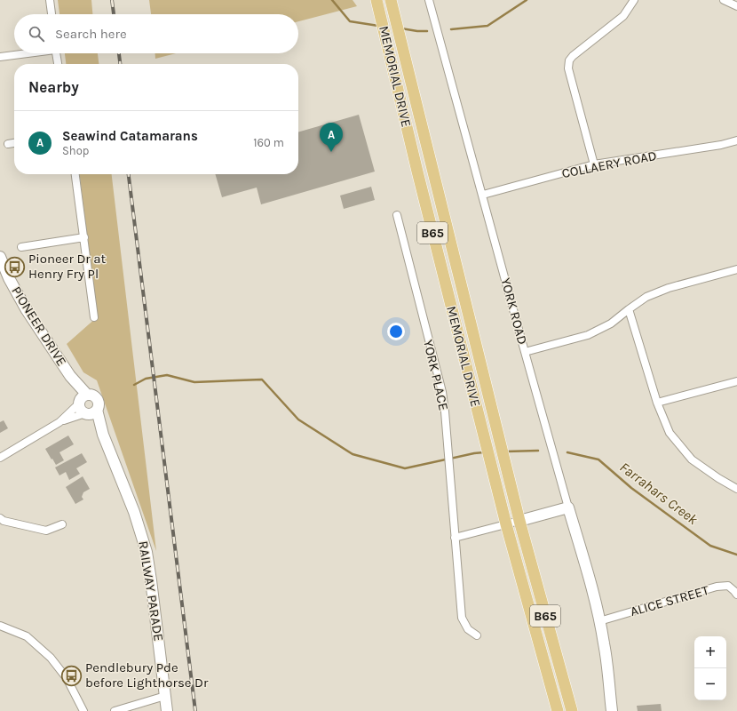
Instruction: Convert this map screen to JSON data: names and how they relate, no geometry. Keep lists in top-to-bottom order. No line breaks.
{"streets":{"main road":["MEMORIAL DRIVE","B65","YORK ROAD","PIONEER DRIVE","RAILWAY PARADE"],"street":["COLLAERY ROAD","YORK PLACE","ALICE STREET"]},"crossings":[["COLLAERY ROAD","YORK ROAD"],["YORK ROAD","ALICE STREET"],["PIONEER DRIVE","RAILWAY PARADE"]],"water":["Farrahars Creek"],"places":{"bus stop":["Pioneer Dr at Henry Fry Pl","Pendlebury Pde before Lighthorse Dr"]},"page":{"search":"Search here","heading":"Nearby","list":[{"mark":"A","name":"Seawind Catamarans","note":"Shop","value":"160 m"}],"pins":"A","map_buttons":["+","−"]}}
